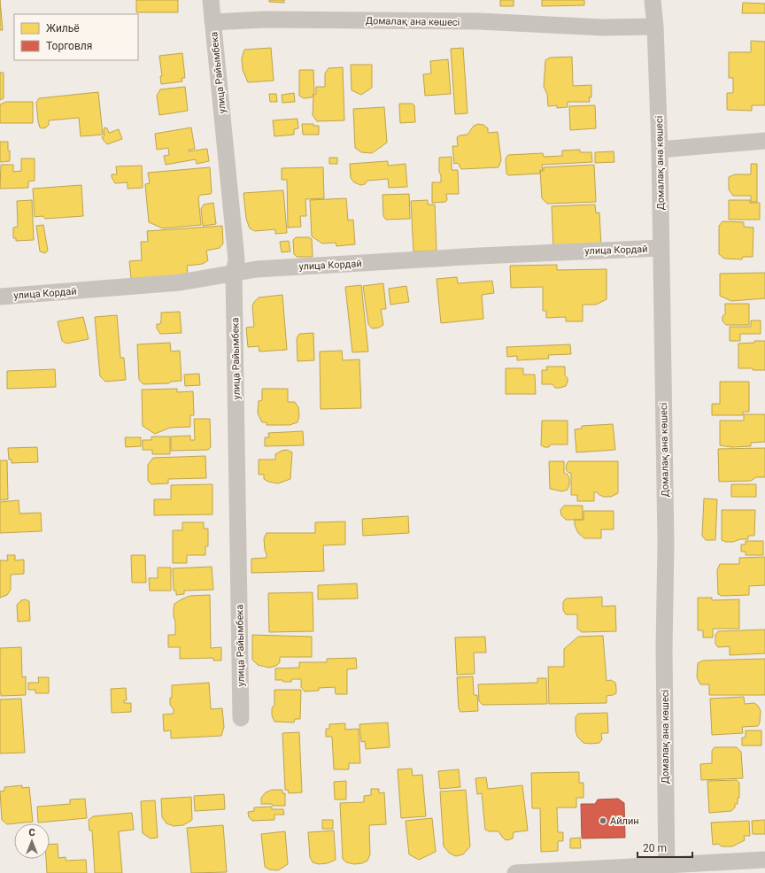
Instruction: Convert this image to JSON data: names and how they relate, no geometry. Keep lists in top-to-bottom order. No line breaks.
{"streets":{"street":["Домалақ ана көшесі","улица Райымбека","улица Кордай"]},"crossings":[["Домалақ ана көшесі","улица Райымбека"],["Домалақ ана көшесі","улица Кордай"],["улица Райымбека","улица Кордай"]],"places":["Айлин"],"legend":["Жильё","Торговля"],"scale_bar":"20 m","north":"top"}
